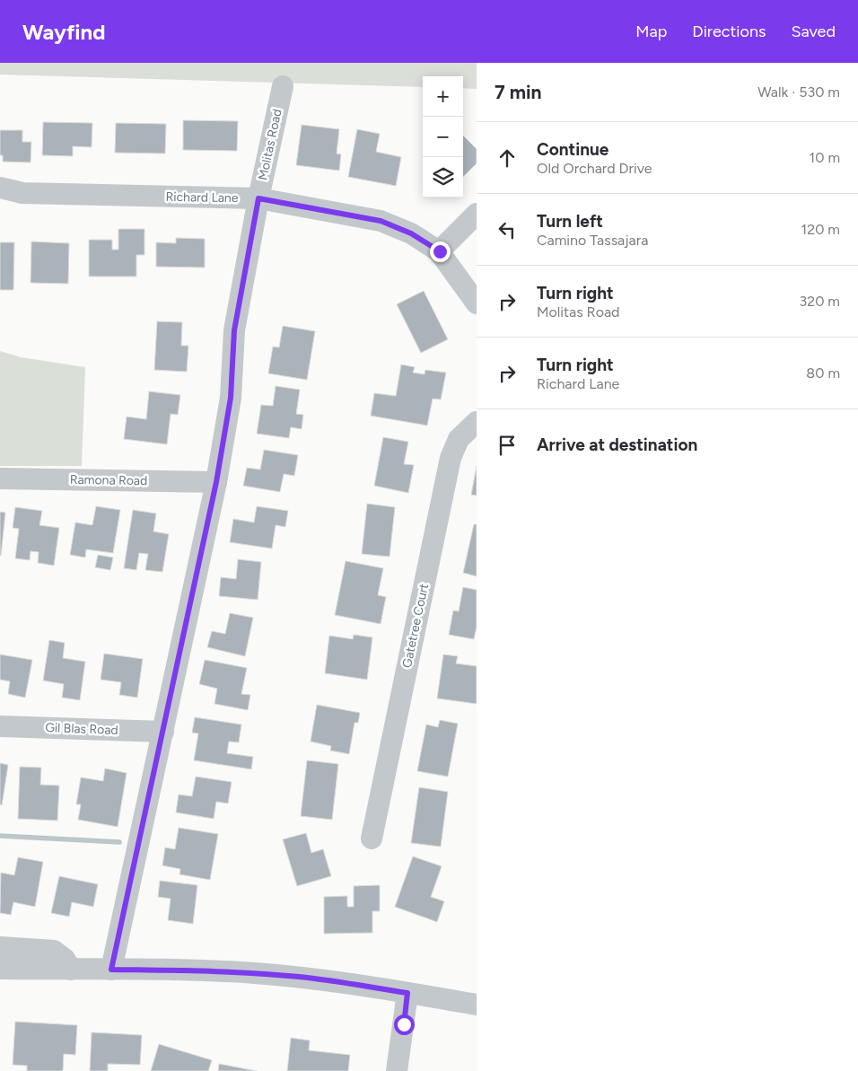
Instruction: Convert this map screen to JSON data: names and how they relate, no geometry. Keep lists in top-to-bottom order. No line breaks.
{"streets":{"street":["Molitas Road","Richard Lane","Ramona Road","Gatetree Court","Gil Blas Road"]},"crossings":[["Molitas Road","Richard Lane"],["Molitas Road","Ramona Road"],["Molitas Road","Gil Blas Road"]],"page":{"header":"Wayfind","nav":["Map","Directions","Saved"],"heading":["7 min","Walk · 530 m"],"map_buttons":["+","−"],"list":[["Continue","Old Orchard Drive","10 m"],["Turn left","Camino Tassajara","120 m"],["Turn right","Molitas Road","320 m"],["Turn right","Richard Lane","80 m"],"Arrive at destination"]}}
